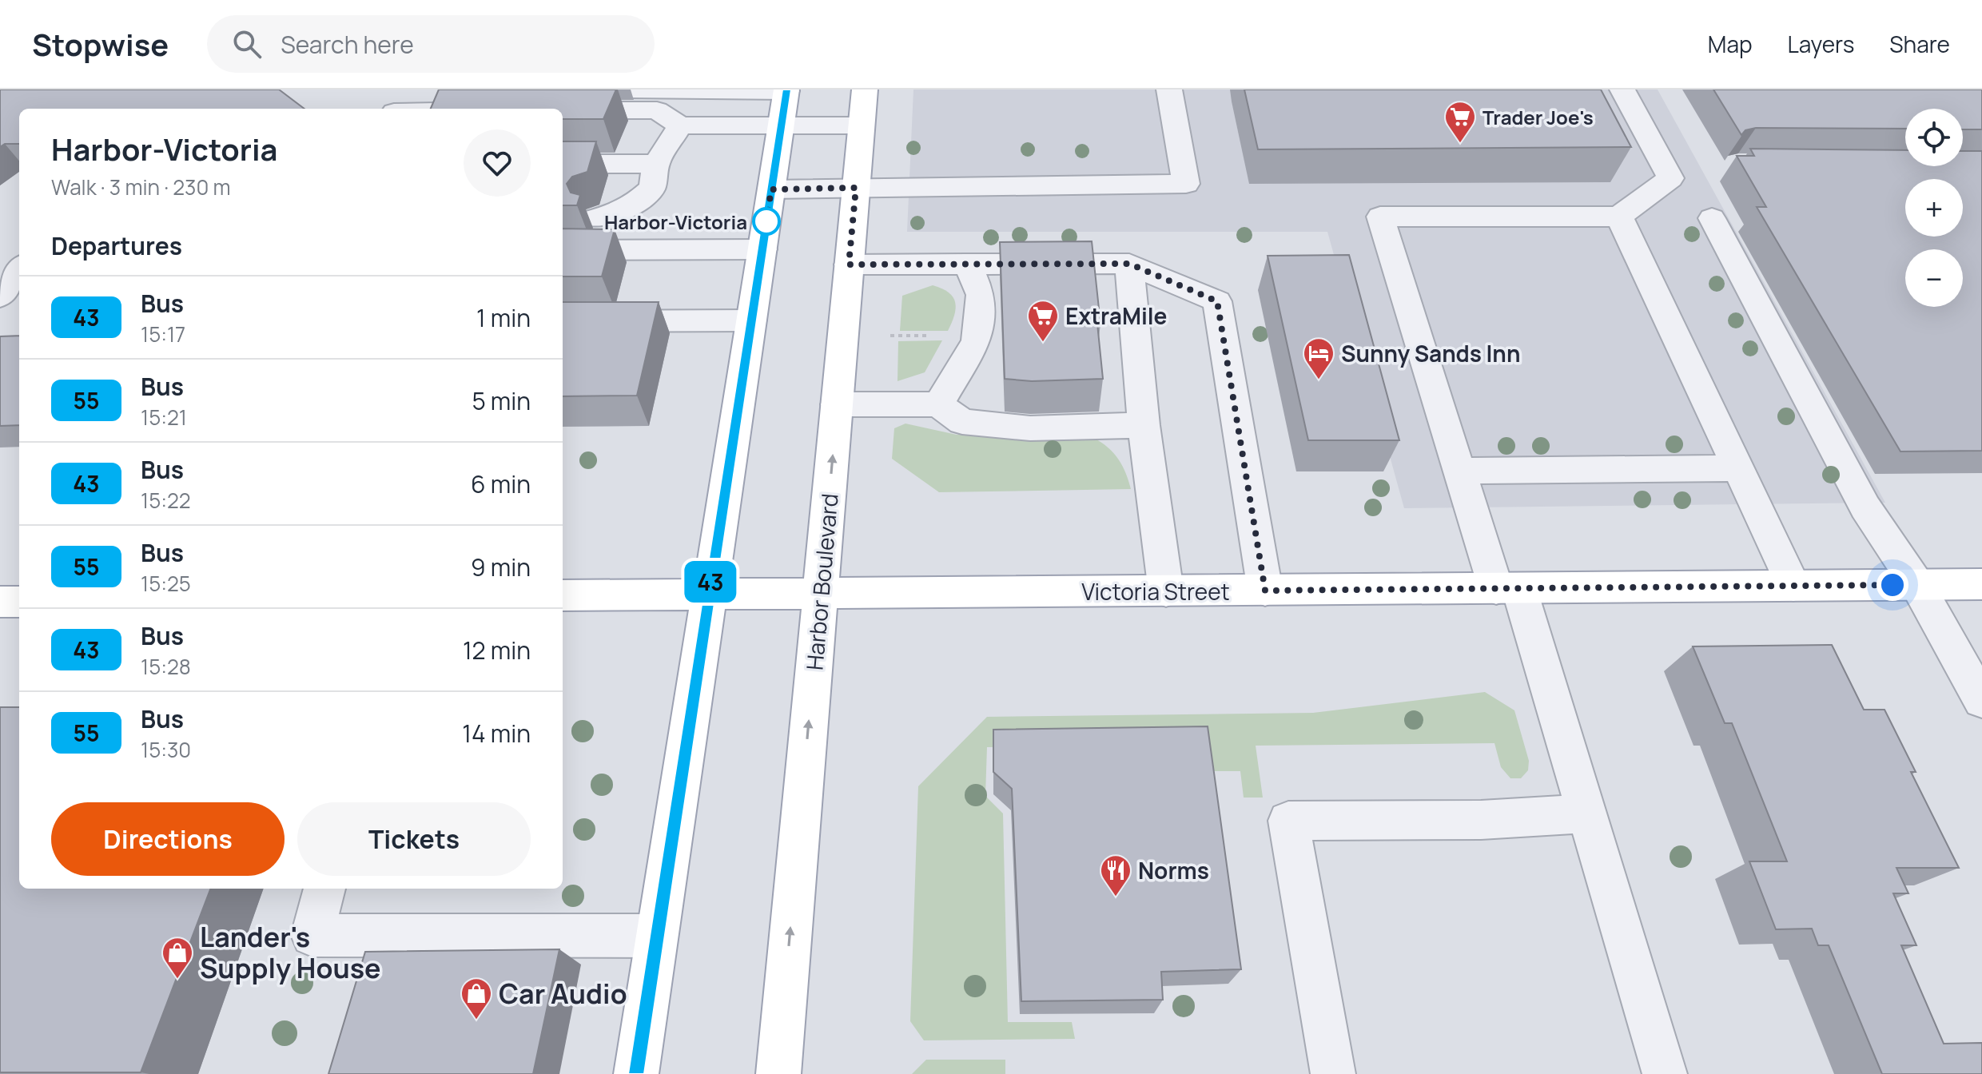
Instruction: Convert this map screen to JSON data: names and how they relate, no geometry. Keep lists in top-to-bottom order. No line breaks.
{"streets":{"main road":["Harbor Boulevard","Victoria Street"]},"crossings":[["Harbor Boulevard","Victoria Street"]],"places":{"supermarket":["Trader Joe's","ExtraMile"],"other":["Harbor-Victoria"],"hotel":["Sunny Sands Inn"],"restaurant":["Norms"],"shop":["Lander's Supply House","Car Audio"]},"lines":["bus line 43"],"page":{"header":"Stopwise","search":"Search here","nav":["Map","Layers","Share"],"on_map":"43","map_buttons":["+","−"],"heading":[["Harbor-Victoria","Walk · 3 min · 230 m"],"Departures"],"list":[{"mark":"43","name":"Bus","note":"15:17","value":"1 min"},{"mark":"55","name":"Bus","note":"15:21","value":"5 min"},{"mark":"43","name":"Bus","note":"15:22","value":"6 min"},{"mark":"55","name":"Bus","note":"15:25","value":"9 min"},{"mark":"43","name":"Bus","note":"15:28","value":"12 min"},{"mark":"55","name":"Bus","note":"15:30","value":"14 min"}],"buttons":["Directions","Tickets"]}}
